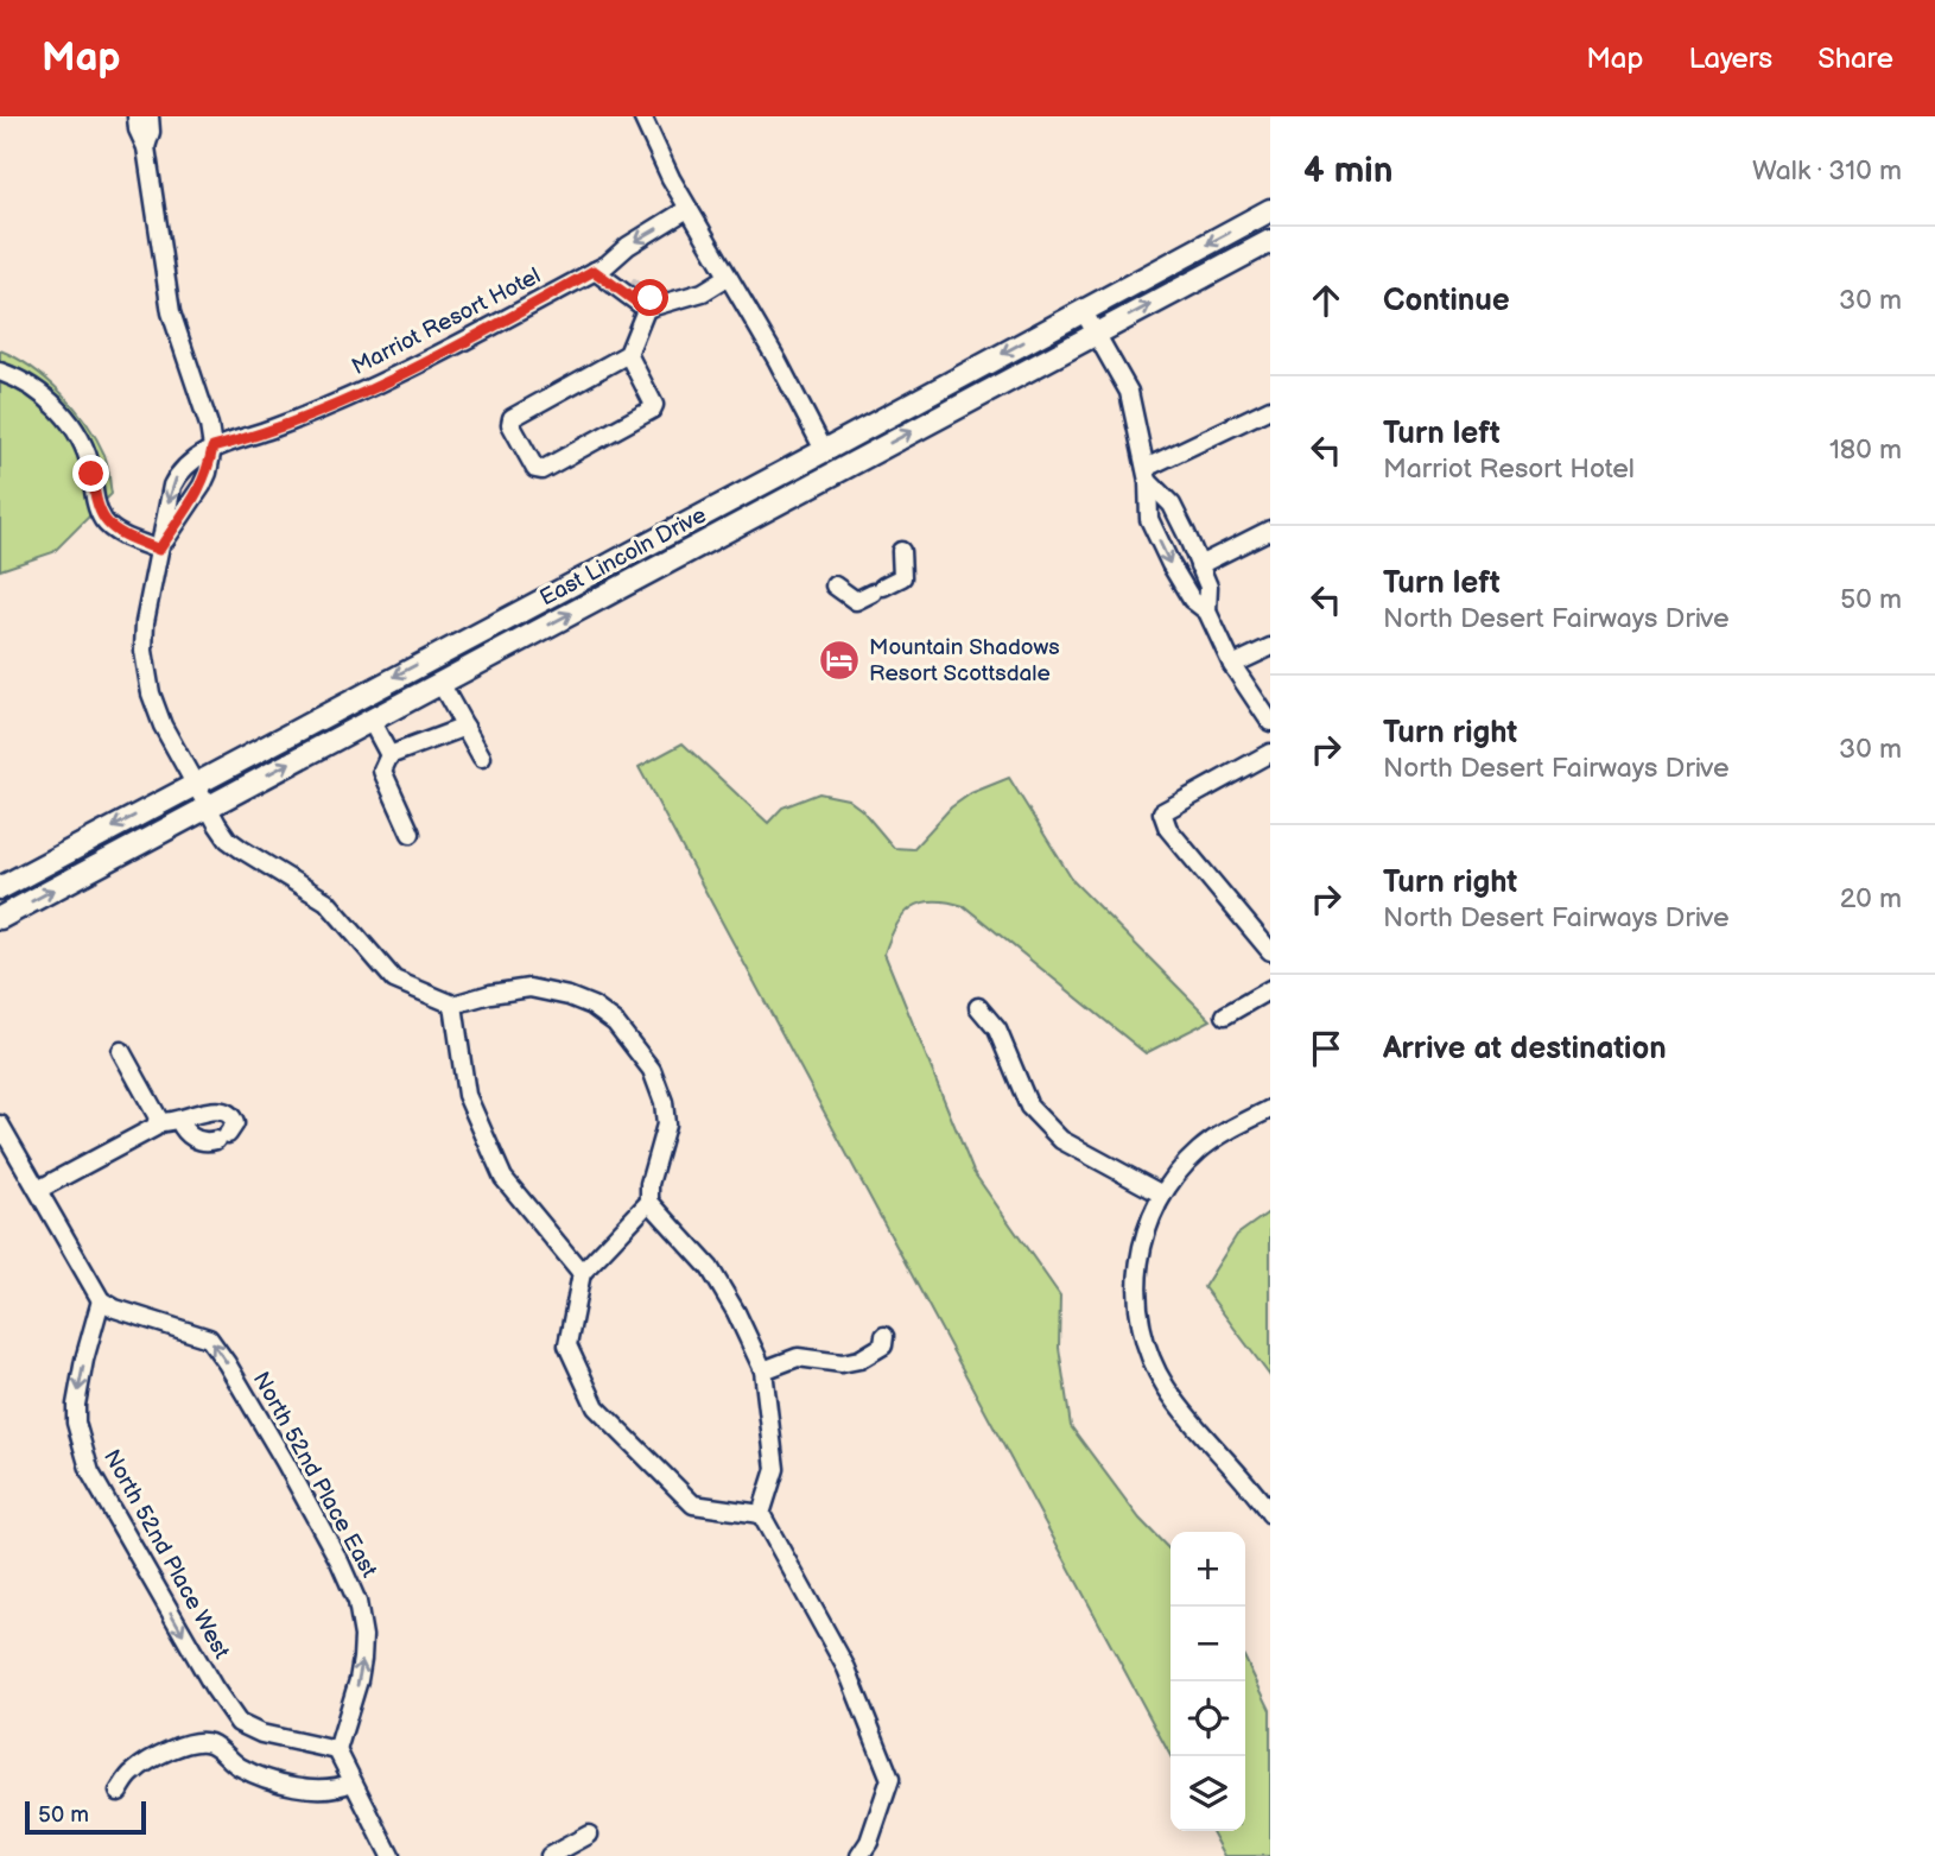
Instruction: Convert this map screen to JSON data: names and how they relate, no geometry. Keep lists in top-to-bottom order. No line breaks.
{"streets":{"main road":["East Lincoln Drive"],"street":["Marriot Resort Hotel","North 52nd Place East","North 52nd Place West"]},"crossings":[["Marriot Resort Hotel","East Lincoln Drive"],["North 52nd Place East","North 52nd Place West"]],"one_way":["North 52nd Place East","North 52nd Place West"],"places":{"hotel":["Mountain Shadows Resort Scottsdale"]},"scale_bar":"50 m","page":{"header":"Map","nav":["Map","Layers","Share"],"heading":["4 min","Walk · 310 m"],"list":[["Continue","30 m"],["Turn left","Marriot Resort Hotel","180 m"],["Turn left","North Desert Fairways Drive","50 m"],["Turn right","North Desert Fairways Drive","30 m"],["Turn right","North Desert Fairways Drive","20 m"],"Arrive at destination"],"map_buttons":["+","−"],"scale":"50 m"}}
